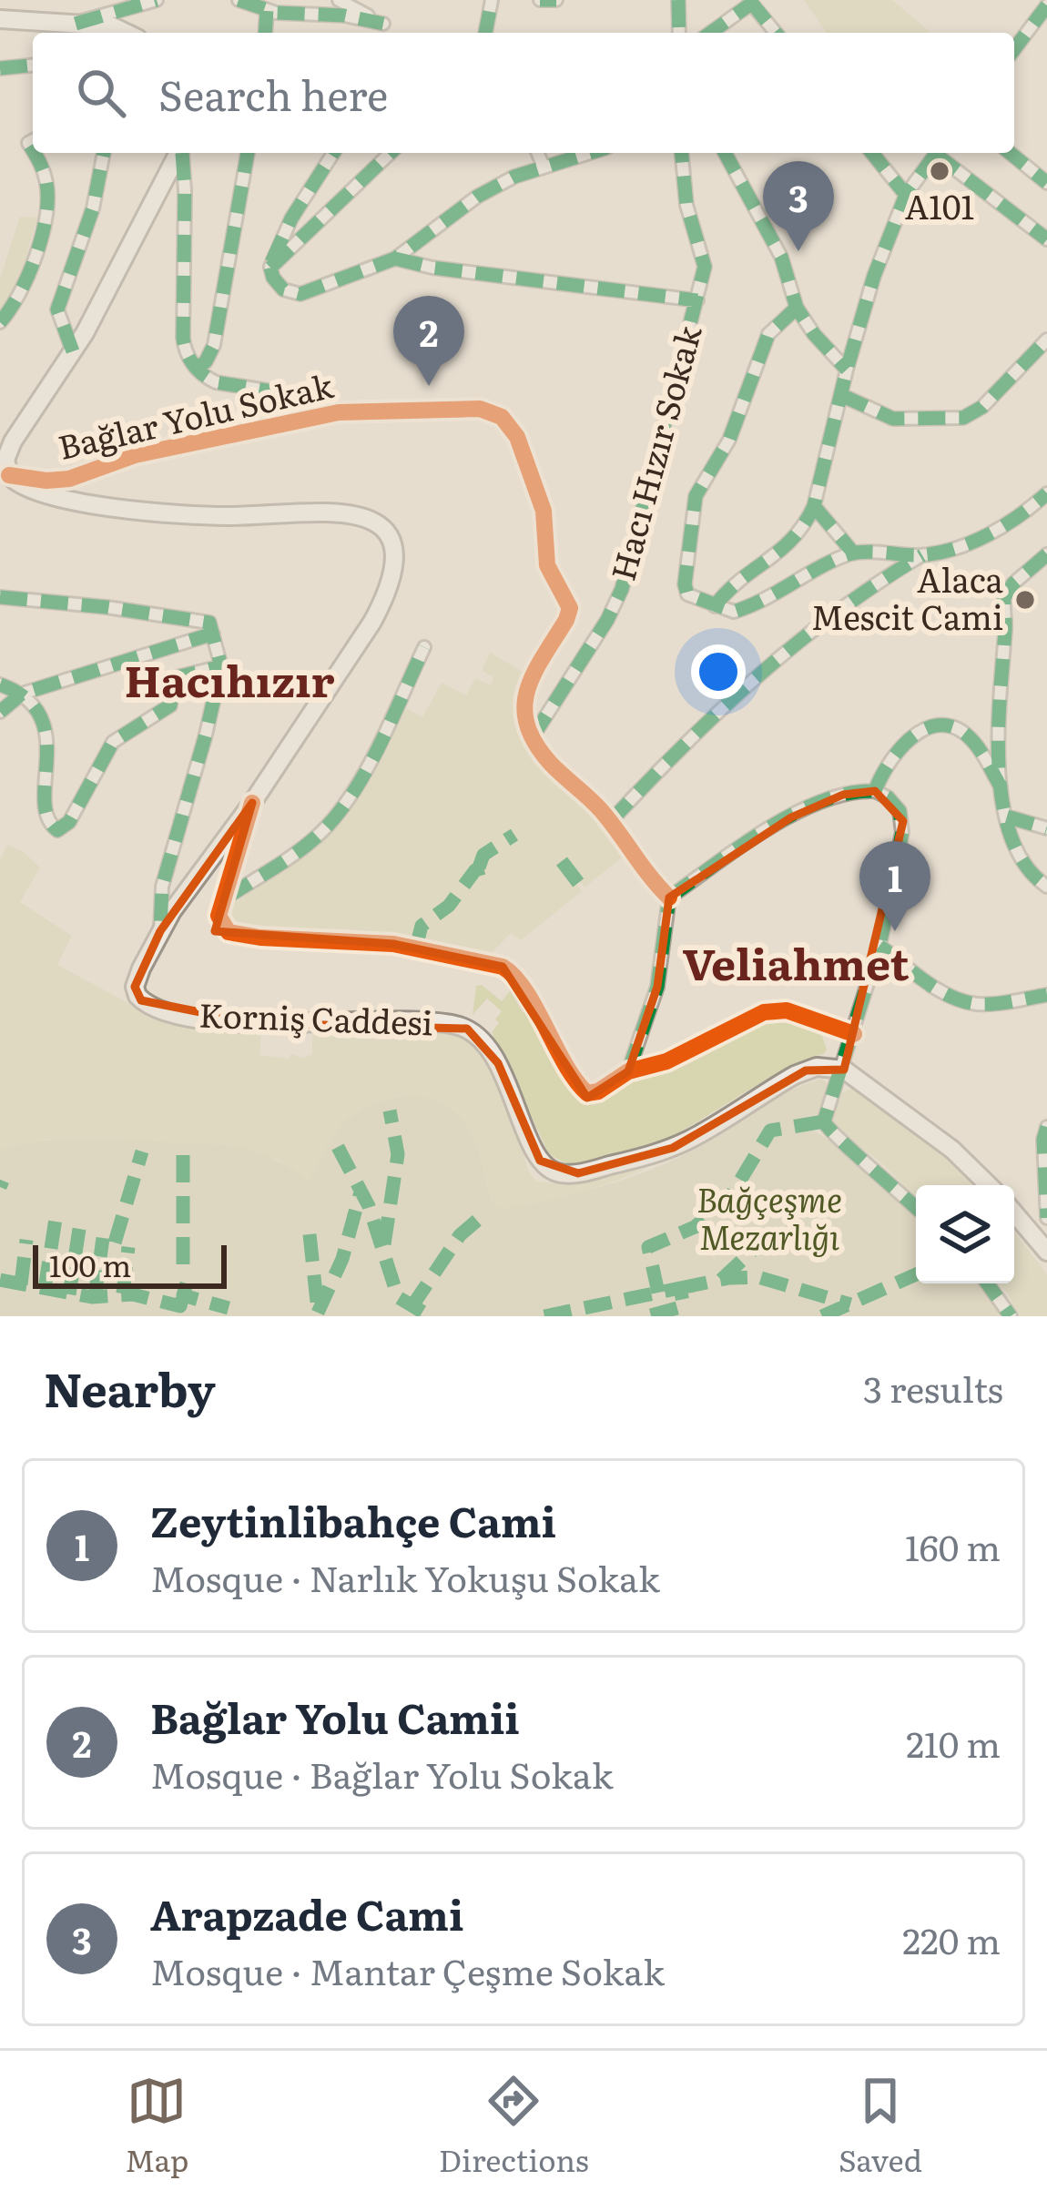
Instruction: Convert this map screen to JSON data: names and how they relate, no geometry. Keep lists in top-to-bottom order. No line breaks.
{"streets":{"main road":["Korniş Caddesi"],"street":["Bağlar Yolu Sokak","Hacı Hızır Sokak"]},"crossings":[["Bağlar Yolu Sokak","Hacı Hızır Sokak"],["Bağlar Yolu Sokak","Korniş Caddesi"]],"districts":["Hacıhızır","Veliahmet"],"parks":["Bağçeşme Mezarlığı"],"places":["A101","Alaca Mescit Cami"],"scale_bar":"100 m","page":{"search":"Search here","pins":["3","2","1"],"scale":"100 m","heading":["Nearby","3 results"],"list":[{"mark":"1","name":"Zeytinlibahçe Cami","note":"Mosque · Narlık Yokuşu Sokak","value":"160 m"},{"mark":"2","name":"Bağlar Yolu Camii","note":"Mosque · Bağlar Yolu Sokak","value":"210 m"},{"mark":"3","name":"Arapzade Cami","note":"Mosque · Mantar Çeşme Sokak","value":"220 m"}],"nav":["Map","Directions","Saved"]}}
